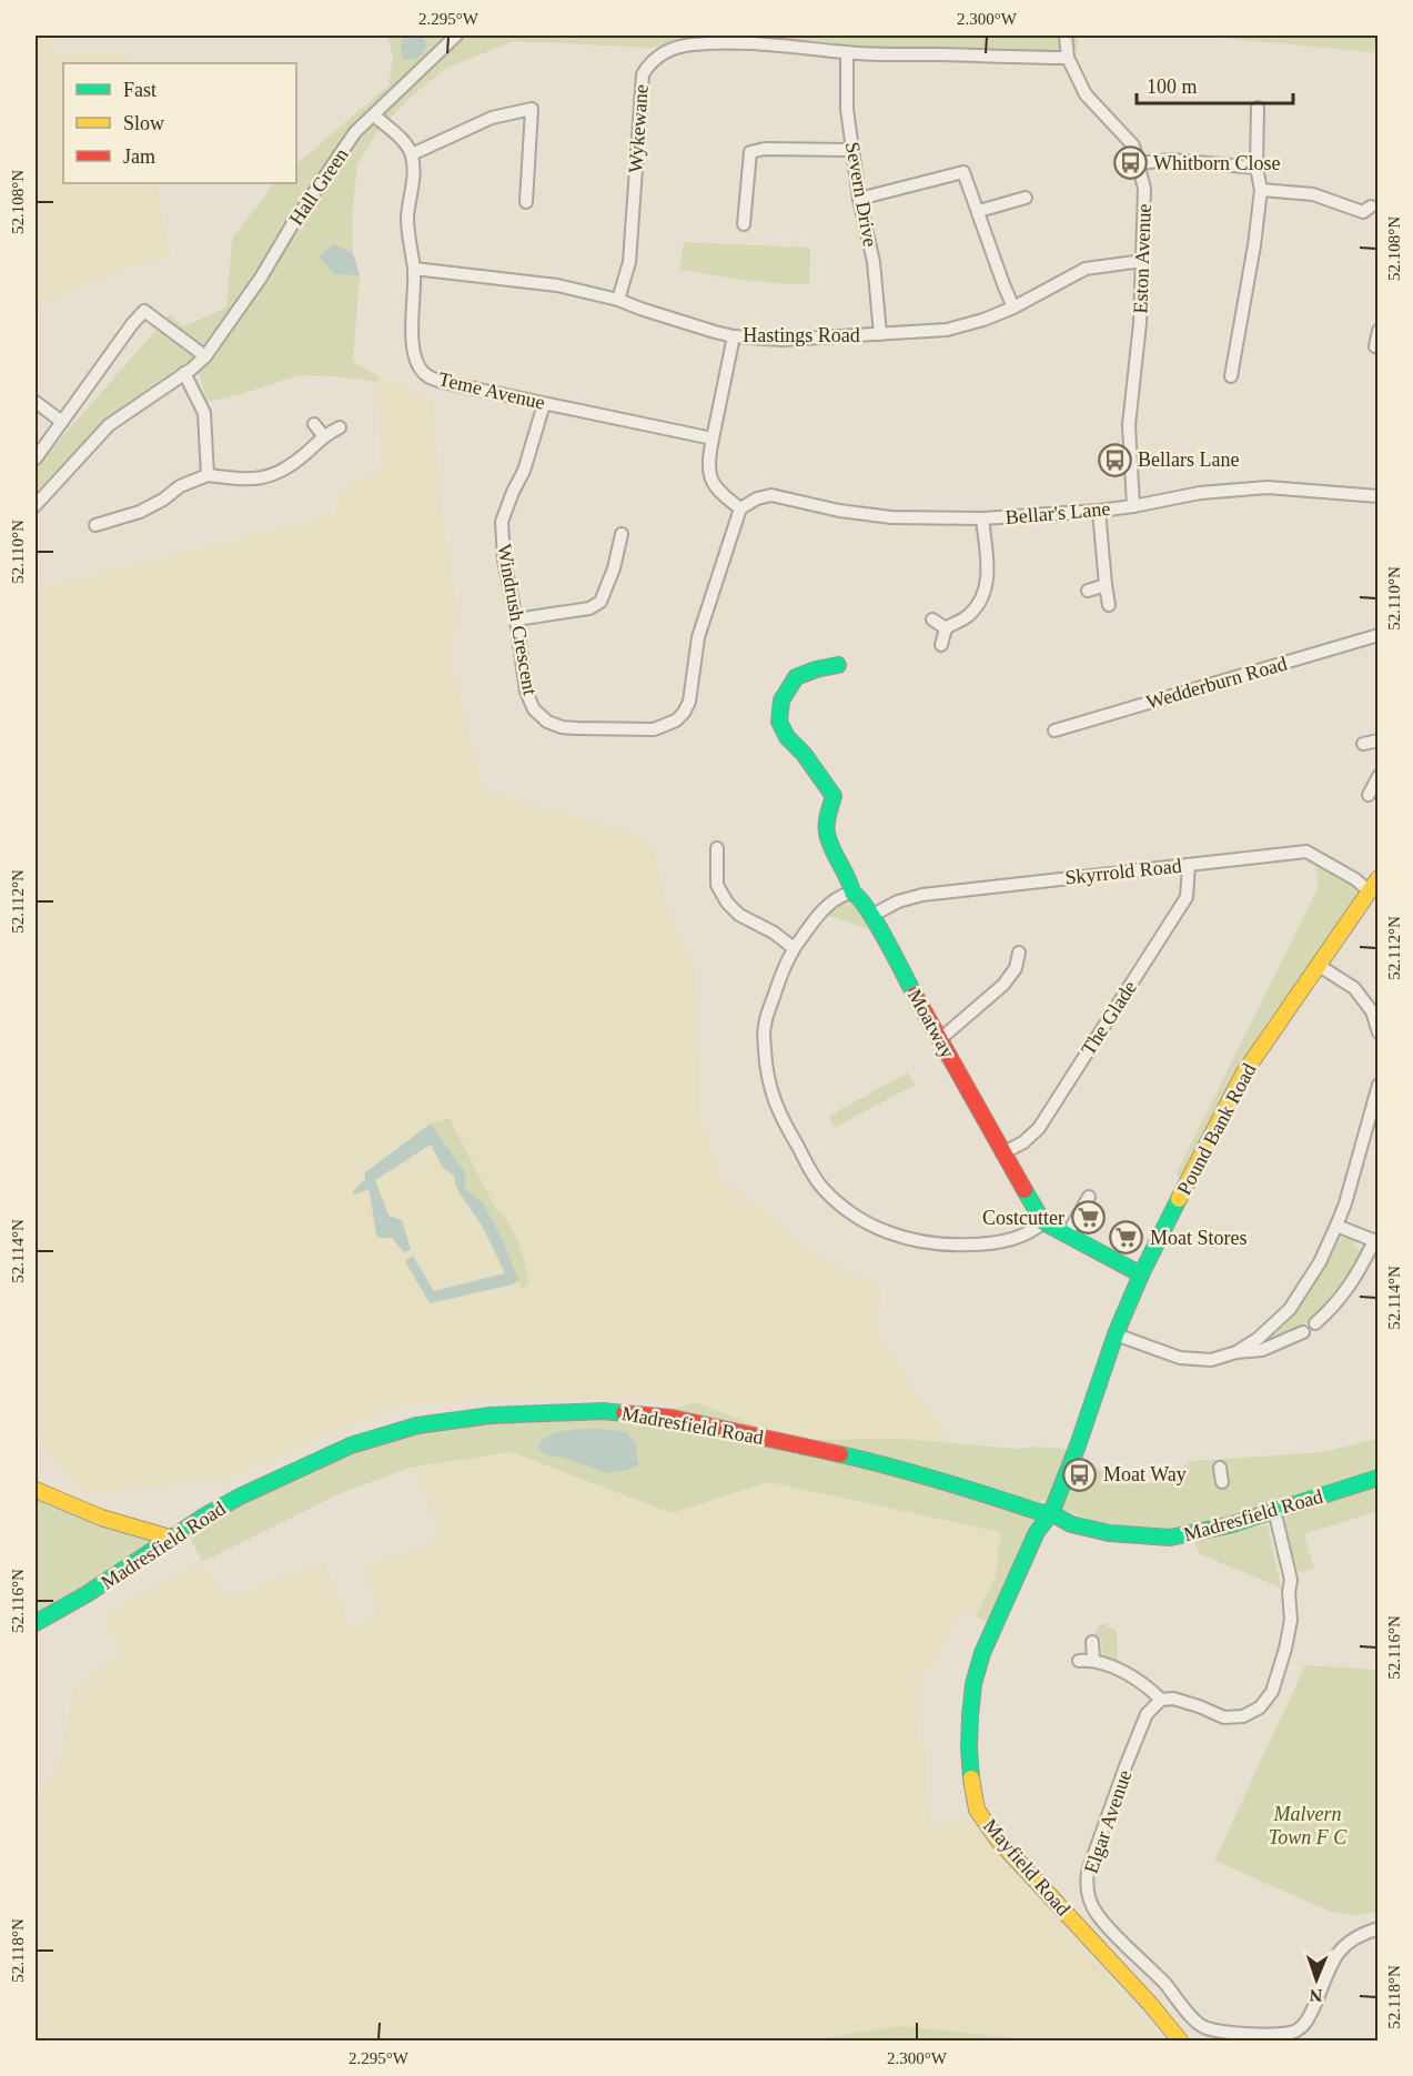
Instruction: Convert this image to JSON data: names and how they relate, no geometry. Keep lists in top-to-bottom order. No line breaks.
{"streets":{"street":["Wykewane","Hall Green","Severn Drive","Eston Avenue","Hastings Road","Teme Avenue","Bellar's Lane","Windrush Crescent","Wedderburn Road","Skyrrold Road","The Glade","Moatway","Pound Bank Road","Madresfield Road","Elgar Avenue","Mayfield Road"]},"crossings":[["Wykewane","Severn Drive"],["Wykewane","Eston Avenue"],["Wykewane","Hastings Road"],["Severn Drive","Hastings Road"],["Eston Avenue","Hastings Road"],["Eston Avenue","Bellar's Lane"],["Hastings Road","Teme Avenue"],["Teme Avenue","Windrush Crescent"],["Bellar's Lane","Windrush Crescent"],["Skyrrold Road","The Glade"],["Skyrrold Road","Moatway"],["Skyrrold Road","Pound Bank Road"],["The Glade","Moatway"],["Moatway","Pound Bank Road"],["Pound Bank Road","Madresfield Road"],["Pound Bank Road","Mayfield Road"],["Madresfield Road","Mayfield Road"]],"parks":["Malvern Town F C"],"places":{"bus stop":["Whitborn Close","Bellars Lane","Moat Way"],"supermarket":["Costcutter","Moat Stores"]},"legend":["Fast","Slow","Jam"],"scale_bar":"100 m","north":"bottom","coordinates":["2.295°W","2.300°W","52.108°N","52.110°N","52.112°N","52.114°N","52.116°N","52.118°N"]}
